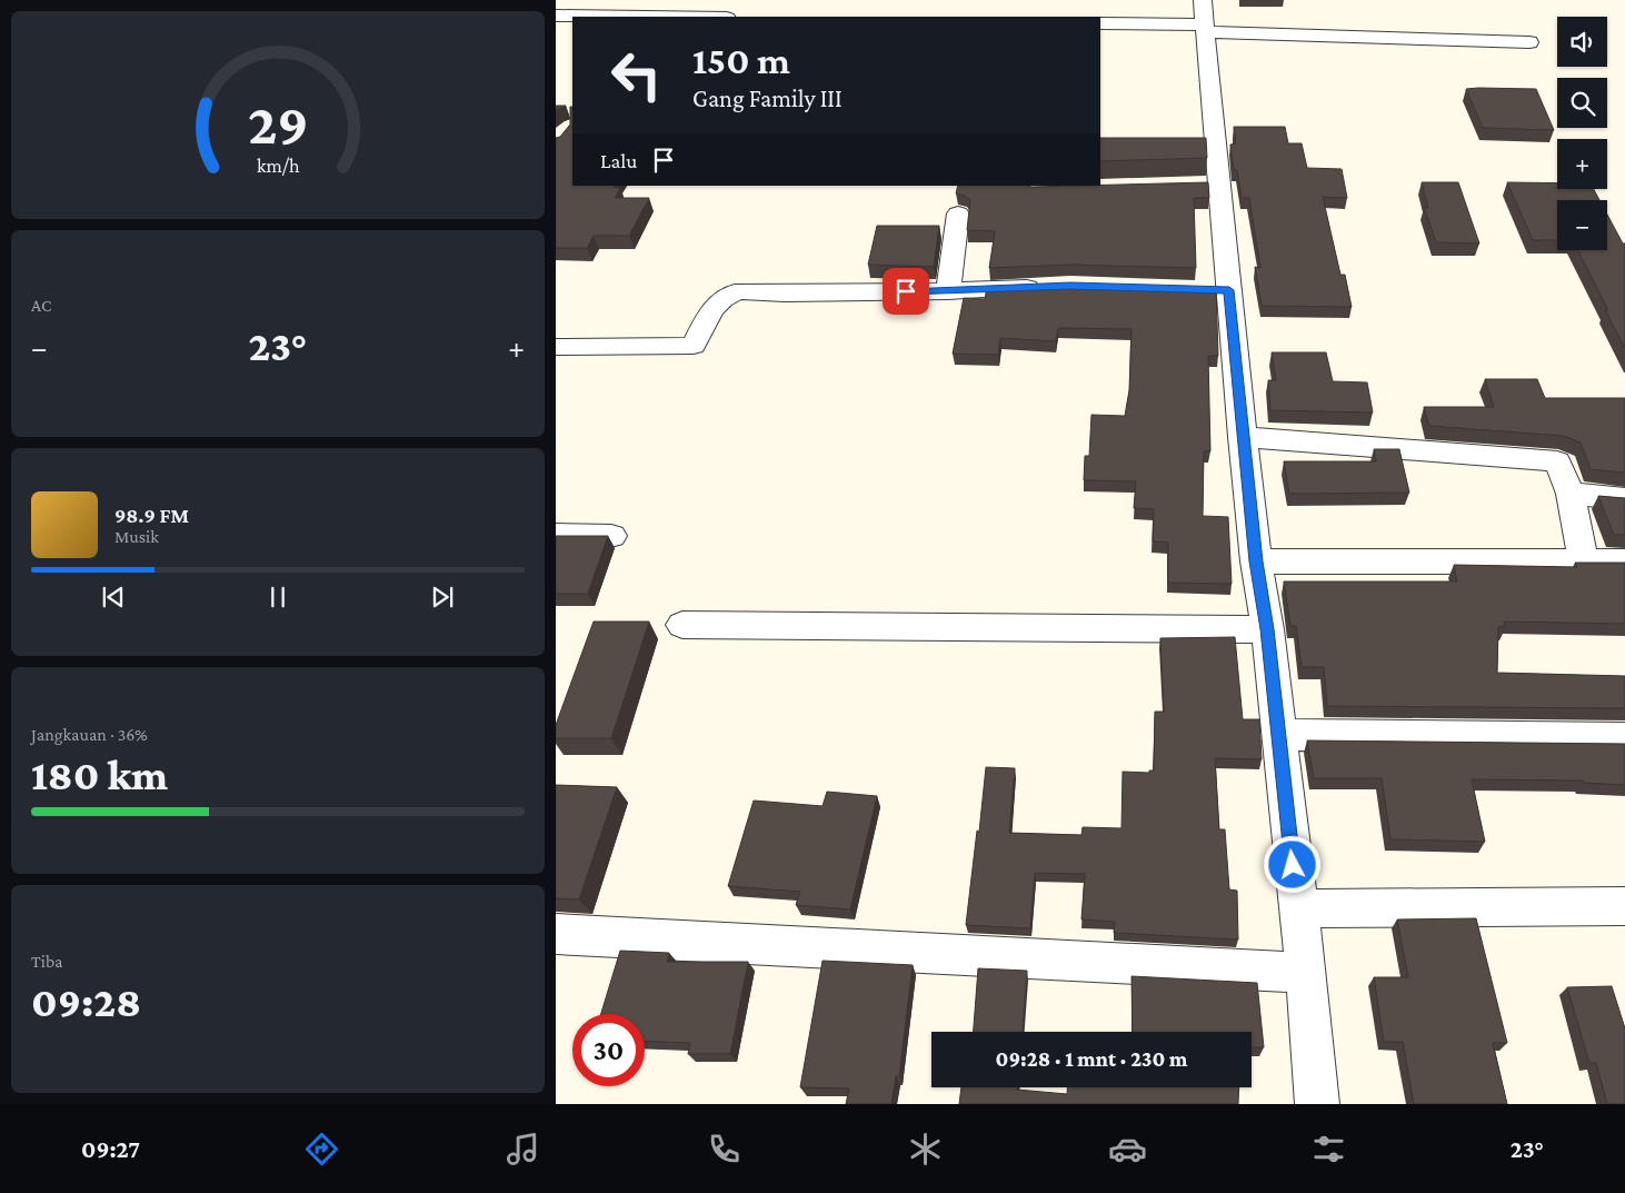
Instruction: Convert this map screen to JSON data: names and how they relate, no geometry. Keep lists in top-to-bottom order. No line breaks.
{"page":{"map_buttons":["+","−"],"turn":["150 m","Gang Family III"],"then":"Lalu","tile":["AC",["Jangkauan · 36%","180 km"],["Tiba","09:28"]],"heat":["−","23°","+"],"song":["98.9 FM","Musik"],"limit":"30","trip":"09:28 · 1 mnt · 230 m","tabs":["09:27","23°"],"gauge":["29","km/h"]}}
